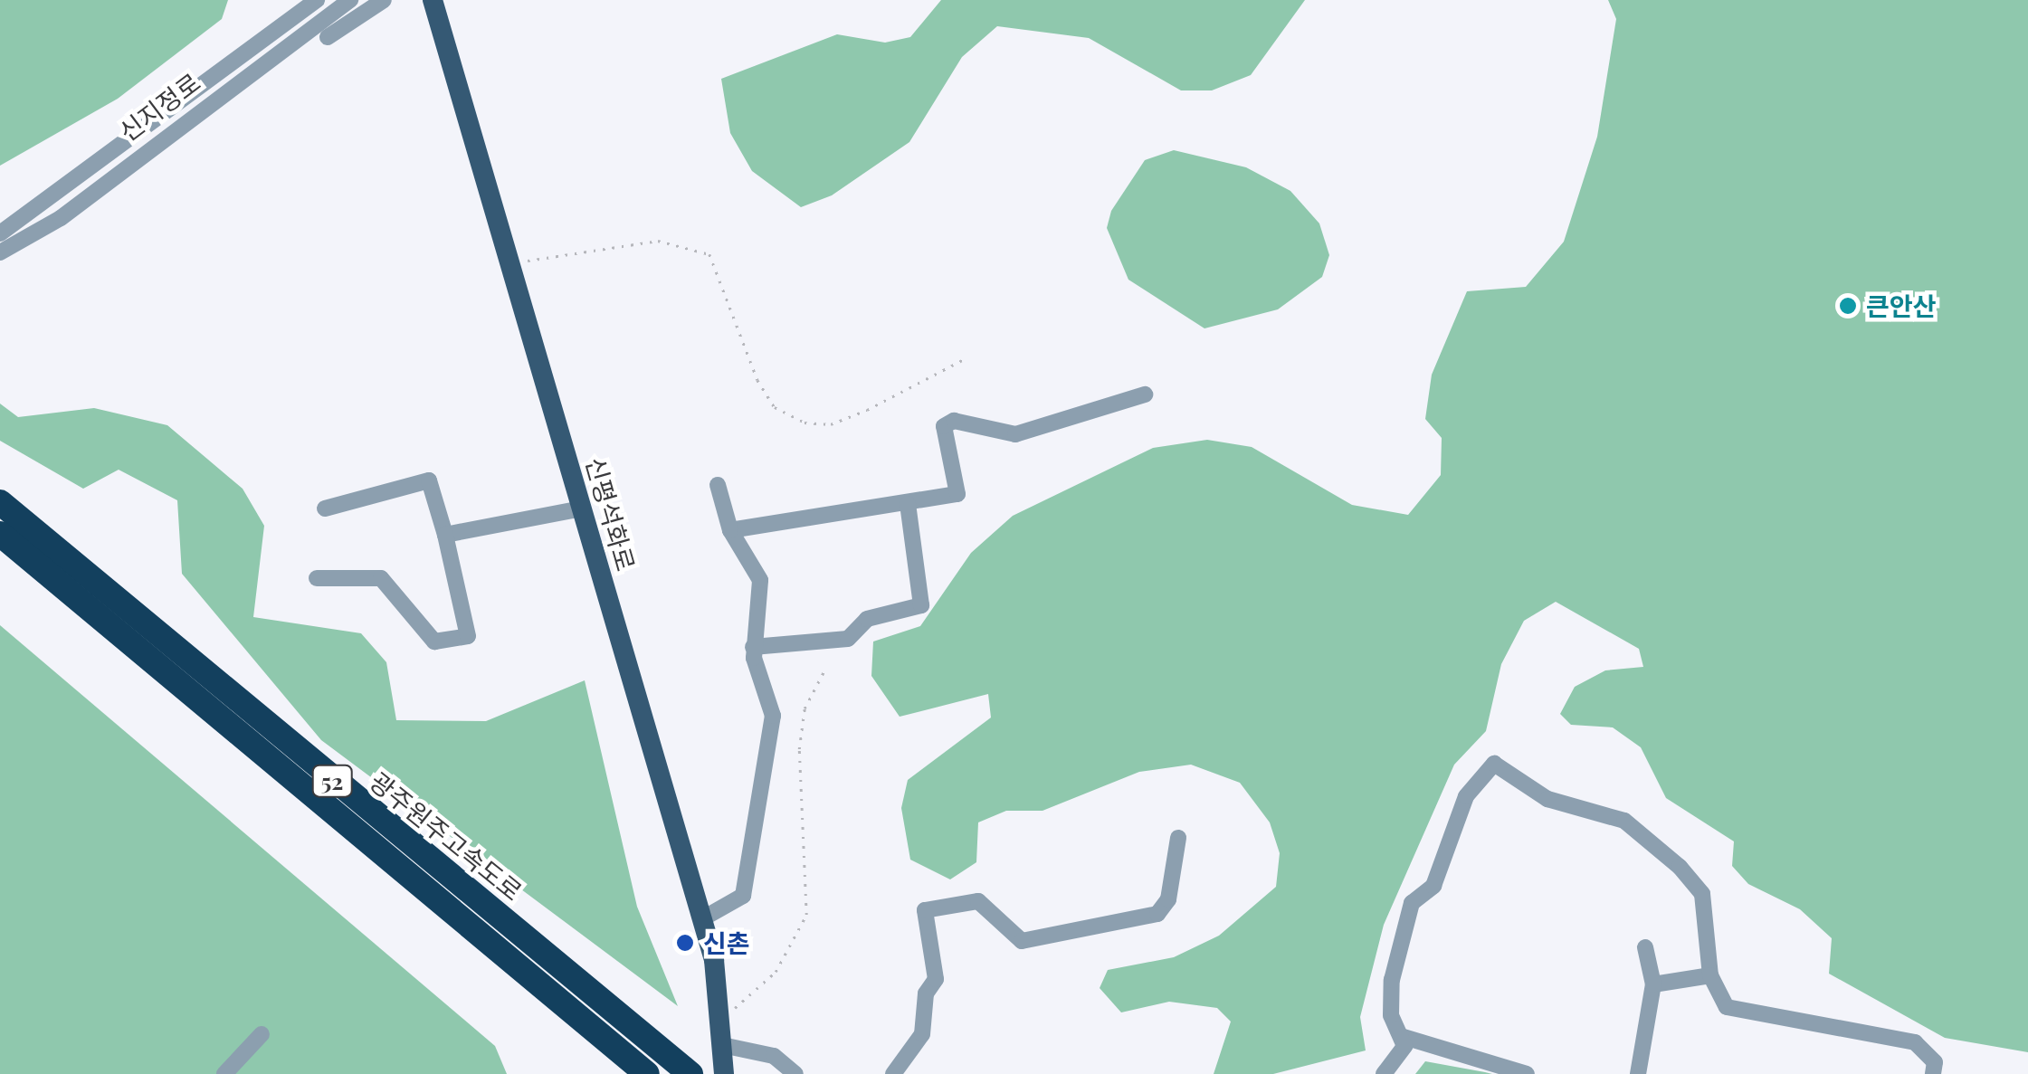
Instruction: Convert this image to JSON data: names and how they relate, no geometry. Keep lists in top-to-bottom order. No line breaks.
{"streets":{"highway":["52","광주원주고속도로"],"main road":["신평석화로"],"street":["신지정로"]},"places":["큰안산","신촌"]}
